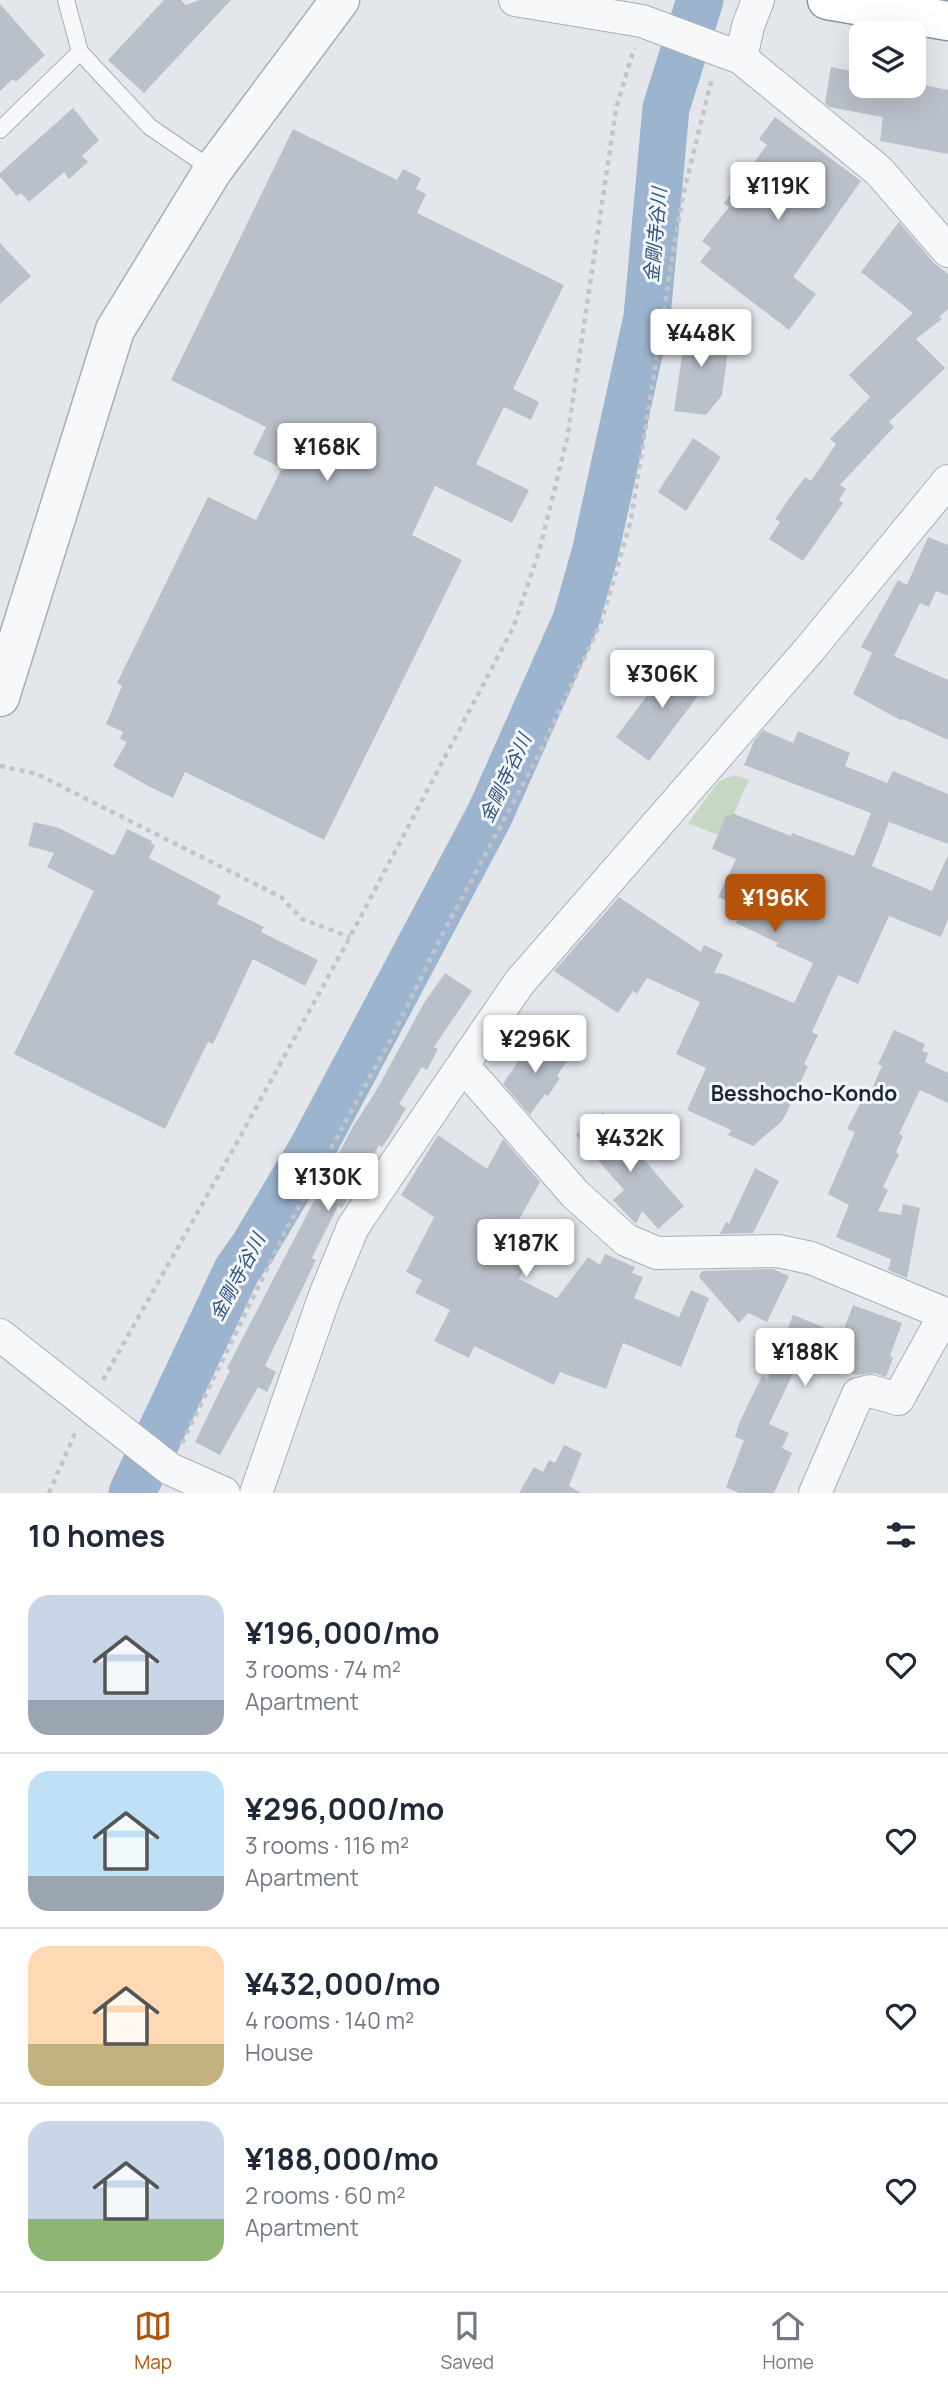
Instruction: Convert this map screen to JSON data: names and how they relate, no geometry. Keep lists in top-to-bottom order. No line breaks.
{"districts":["Besshocho-Kondo"],"water":["金剛寺谷川"],"page":{"price":["¥119K","¥448K","¥168K","¥306K","¥196K","¥296K","¥432K","¥130K","¥187K","¥188K"],"heading":"10 homes","list":[{"name":"¥196,000/mo","note":"3 rooms · 74 m² · Apartment"},{"name":"¥296,000/mo","note":"3 rooms · 116 m² · Apartment"},{"name":"¥432,000/mo","note":"4 rooms · 140 m² · House"},{"name":"¥188,000/mo","note":"2 rooms · 60 m² · Apartment"}],"tabs":["Map","Saved","Home"]}}
